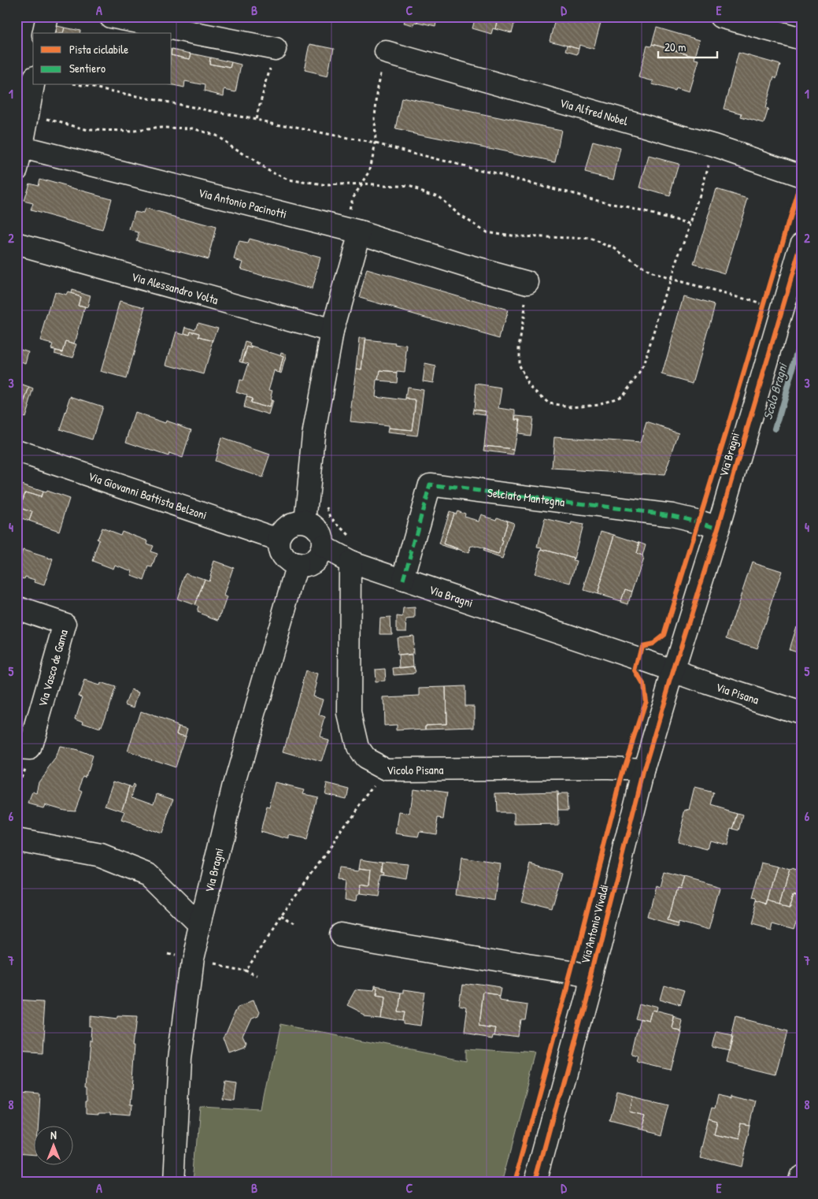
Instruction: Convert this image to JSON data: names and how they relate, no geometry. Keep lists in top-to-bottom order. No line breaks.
{"streets":{"street":["Via Alfred Nobel","Via Antonio Pacinotti","Via Alessandro Volta","Via Bragni","Via Giovanni Battista Belzoni","Selciato Mantegna","Via Vasco de Gama","Via Pisana","Vicolo Pisana","Via Antonio Vivaldi"]},"crossings":[["Via Bragni","Via Giovanni Battista Belzoni"],["Via Bragni","Selciato Mantegna"],["Via Bragni","Via Pisana"],["Via Bragni","Vicolo Pisana"],["Via Bragni","Via Antonio Vivaldi"],["Via Pisana","Via Antonio Vivaldi"],["Vicolo Pisana","Via Antonio Vivaldi"]],"water":["Scolo Bragni"],"legend":["Pista ciclabile","Sentiero"],"scale_bar":"20 m","north":"top","grid":{"columns":["A","B","C","D","E"],"rows":["1","2","3","4","5","6","7","8"]}}
